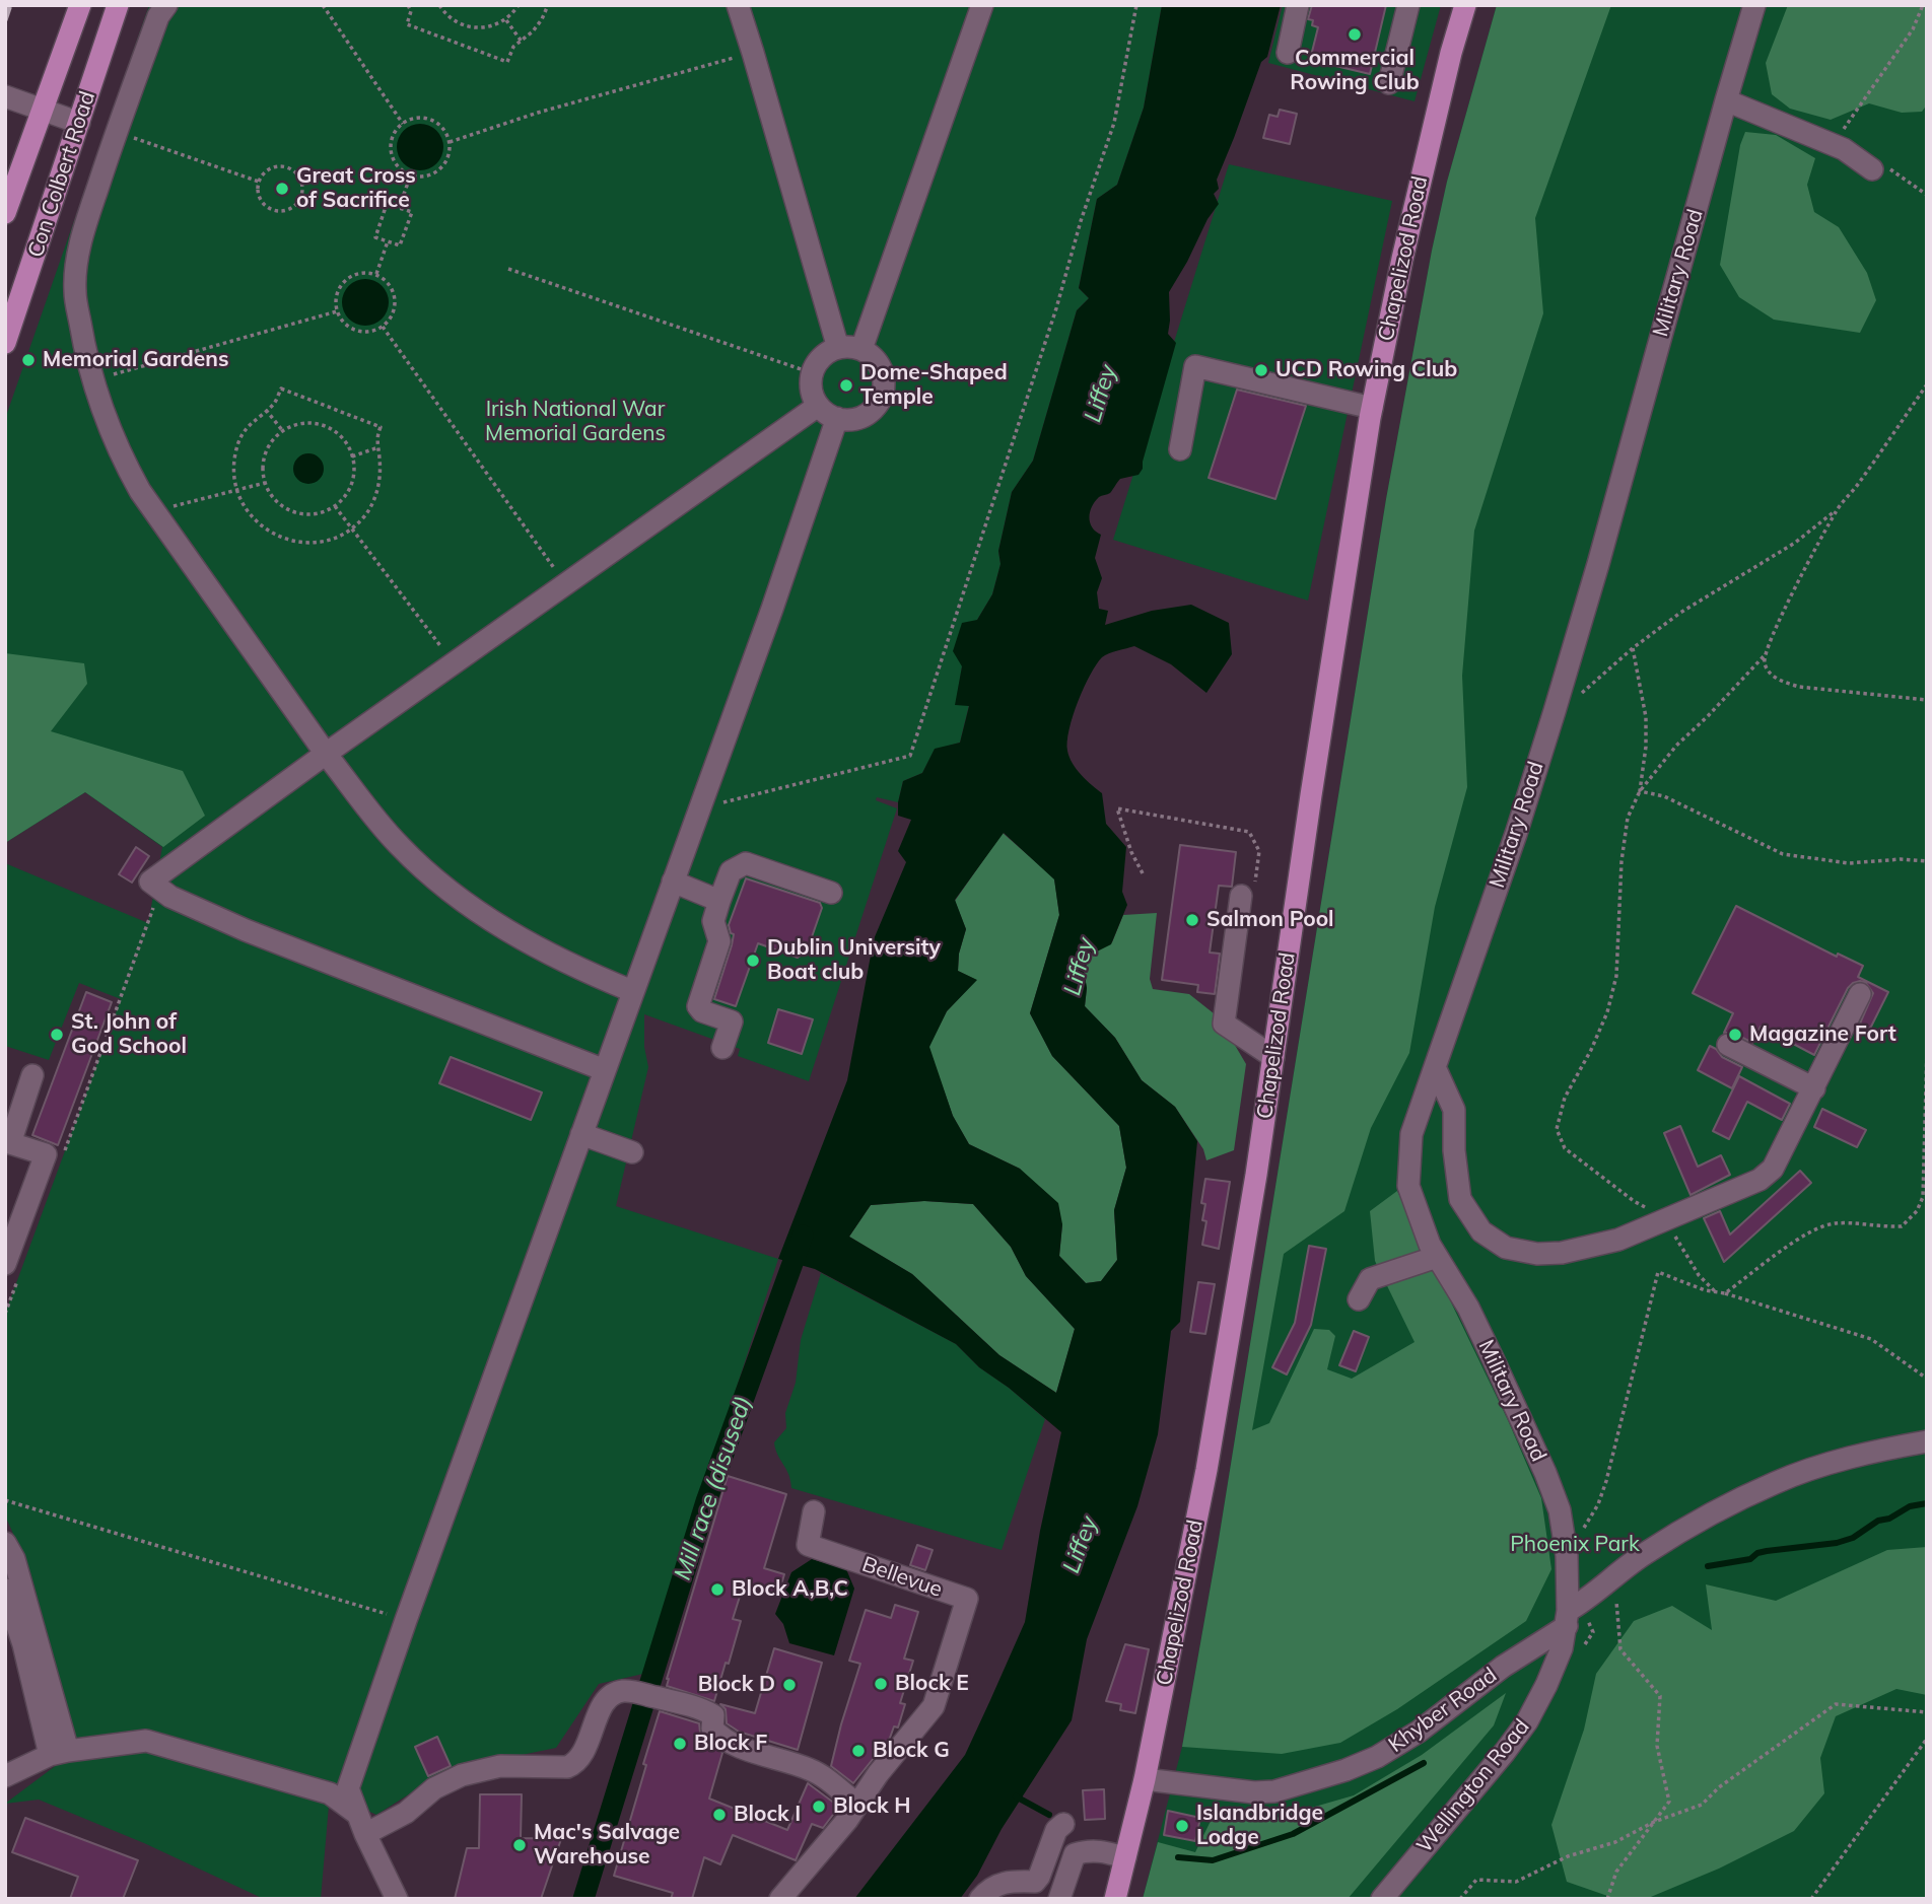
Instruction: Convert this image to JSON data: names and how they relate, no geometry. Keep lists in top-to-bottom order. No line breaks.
{"streets":{"main road":["Con Colbert Road","Chapelizod Road"],"street":["Military Road","Bellevue","Khyber Road","Wellington Road"]},"crossings":[["Chapelizod Road","Khyber Road"],["Military Road","Khyber Road"],["Military Road","Wellington Road"],["Khyber Road","Wellington Road"]],"water":["Liffey","Mill race (disused)"],"parks":["Irish National War Memorial Gardens","Phoenix Park"],"places":["Commercial Rowing Club","Great Cross of Sacrifice","Memorial Gardens","UCD Rowing Club","Dome-Shaped Temple","Salmon Pool","Dublin University Boat club","St. John of God School","Magazine Fort","Block A,B,C","Block E","Block D","Block F","Block G","Block H","Block I","Islandbridge Lodge","Mac's Salvage Warehouse"]}
